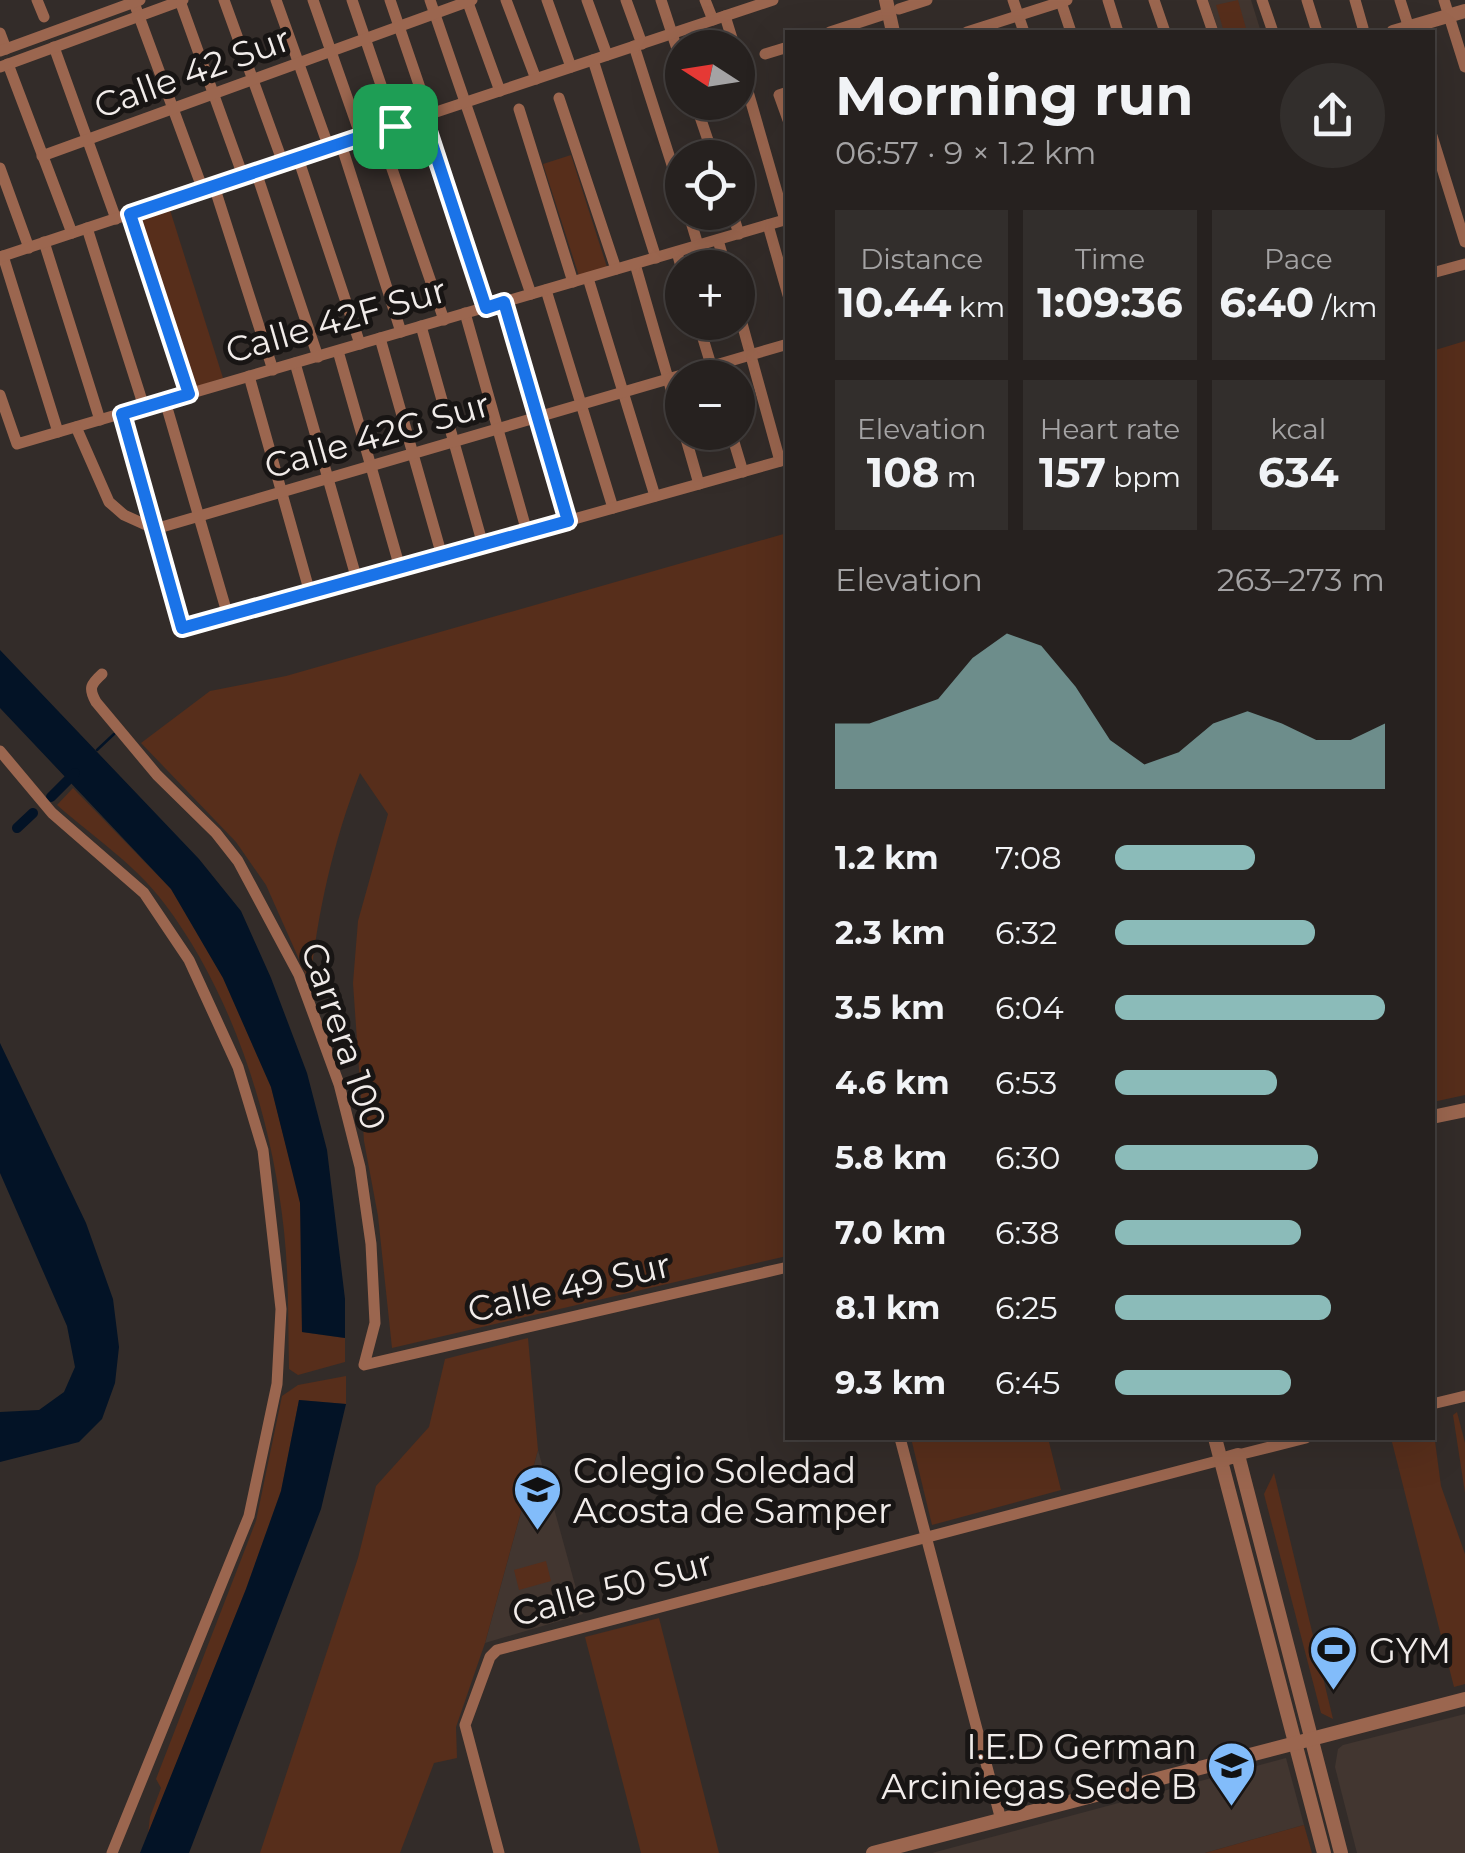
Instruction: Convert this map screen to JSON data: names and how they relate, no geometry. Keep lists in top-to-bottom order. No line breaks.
{"streets":{"street":["Calle 42 Sur","Calle 42F Sur","Calle 42G Sur","Carrera 100","Calle 49 Sur","Calle 50 Sur"]},"crossings":[["Carrera 100","Calle 49 Sur"]],"places":{"school or university":["Colegio Soledad Acosta de Samper","I.E.D German Arciniegas Sede B"],"sports":["GYM"]},"north":"left","page":{"map_buttons":["+","−"],"heading":["Morning run","06:57 · 9 × 1.2 km"],"stats":[["Distance","10.44 km"],["Time","1:09:36"],["Pace","6:40 /km"],["Elevation","108 m"],["Heart rate","157 bpm"],["kcal","634"]],"chart":["Elevation","263–273 m"],"list":[{"name":"1.2 km","note":"7:08"},{"name":"2.3 km","note":"6:32"},{"name":"3.5 km","note":"6:04"},{"name":"4.6 km","note":"6:53"},{"name":"5.8 km","note":"6:30"},{"name":"7.0 km","note":"6:38"},{"name":"8.1 km","note":"6:25"},{"name":"9.3 km","note":"6:45"}]}}
